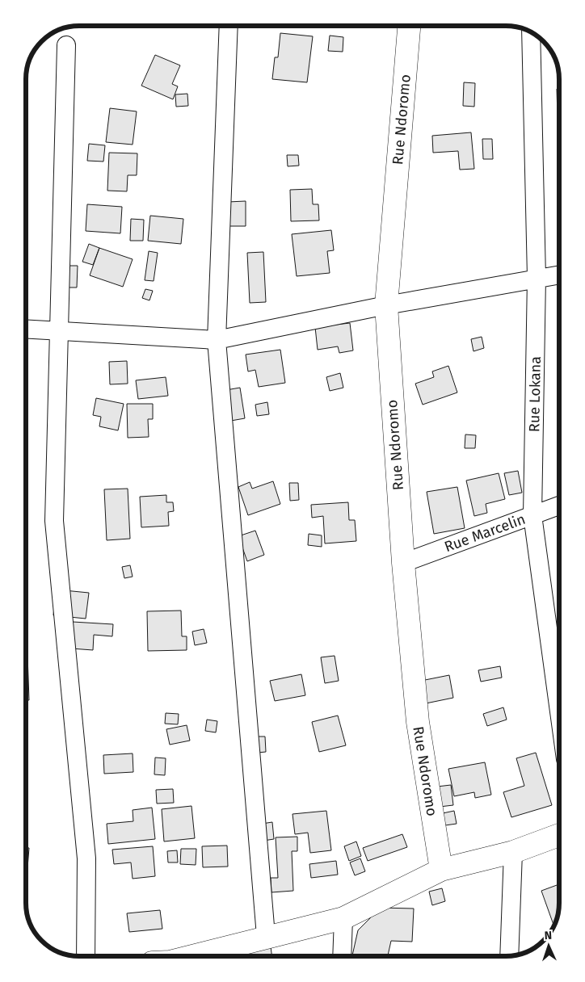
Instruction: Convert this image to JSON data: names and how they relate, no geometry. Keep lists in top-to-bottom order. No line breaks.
{"streets":{"street":["Rue Ndoromo","Rue Lokana","Rue Marcelin"]},"crossings":[["Rue Ndoromo","Rue Marcelin"],["Rue Lokana","Rue Marcelin"]],"north":"top"}
